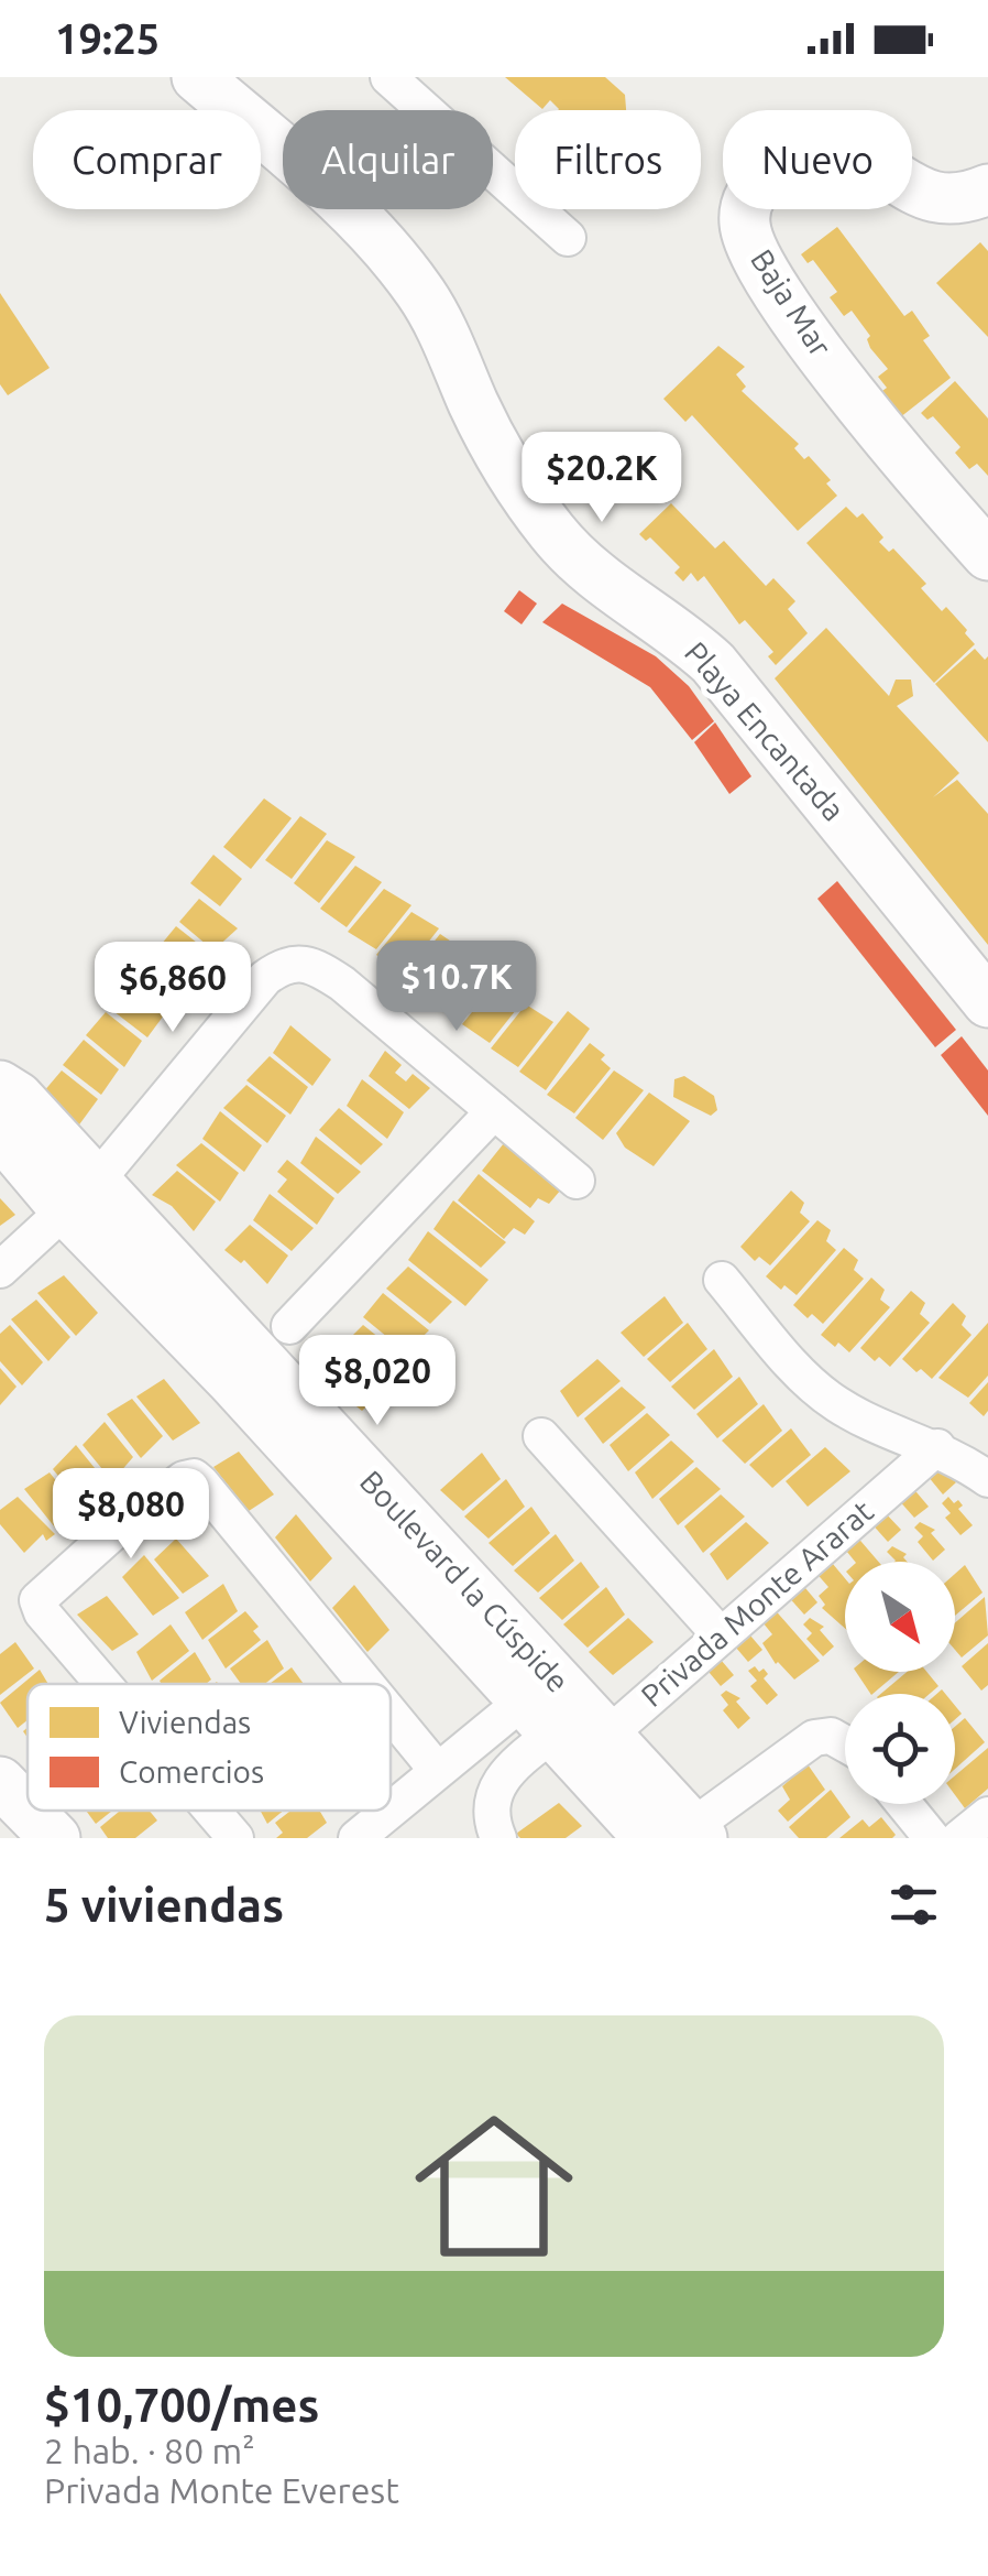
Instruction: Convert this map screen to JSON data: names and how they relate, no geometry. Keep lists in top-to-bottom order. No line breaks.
{"streets":{"street":["Baja Mar","Playa Encantada","Boulevard la Cúspide","Privada Monte Ararat"]},"crossings":[["Boulevard la Cúspide","Privada Monte Ararat"]],"legend":["Viviendas","Comercios"],"north":"bottom right","page":{"status":"19:25","chip":["Comprar","Alquilar","Filtros","Nuevo"],"price":["$20.2K","$10.7K","$6,860","$8,020","$8,080"],"heading":"5 viviendas","list":[{"name":"$10,700/mes","note":"2 hab. · 80 m² · Privada Monte Everest"}]}}
